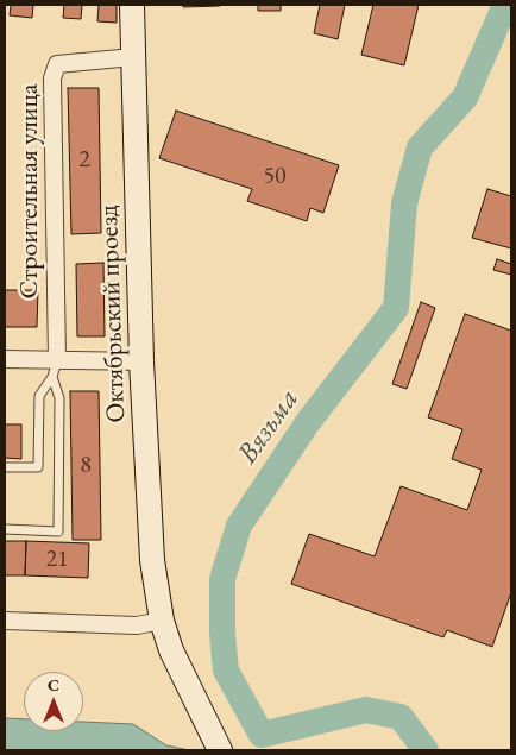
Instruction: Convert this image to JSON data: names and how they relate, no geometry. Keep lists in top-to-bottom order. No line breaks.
{"streets":{"street":["Строительная улица","Октябрьский проезд"]},"crossings":[["Строительная улица","Октябрьский проезд"]],"water":["Вязьма"],"house_numbers":["2","50","8","21"],"north":"top"}
